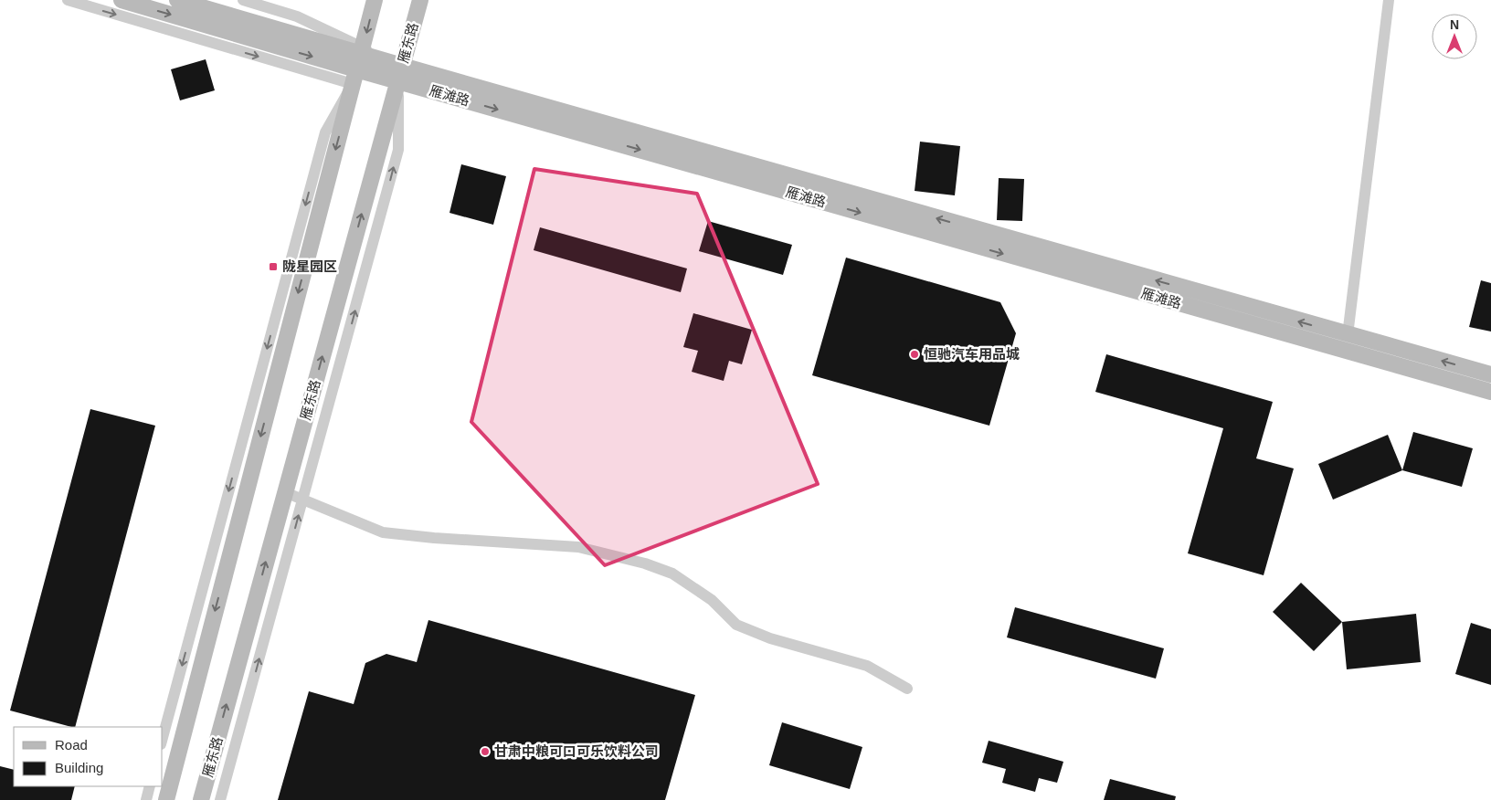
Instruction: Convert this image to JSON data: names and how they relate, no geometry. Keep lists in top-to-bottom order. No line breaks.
{"streets":{"main road":["雁东路","雁滩路"]},"crossings":[["雁东路","雁滩路"]],"places":{"transit":["陇星园区"],"other":["恒驰汽车用品城","甘肃中粮可口可乐饮料公司"]},"legend":["Road","Building"],"north":"top"}
